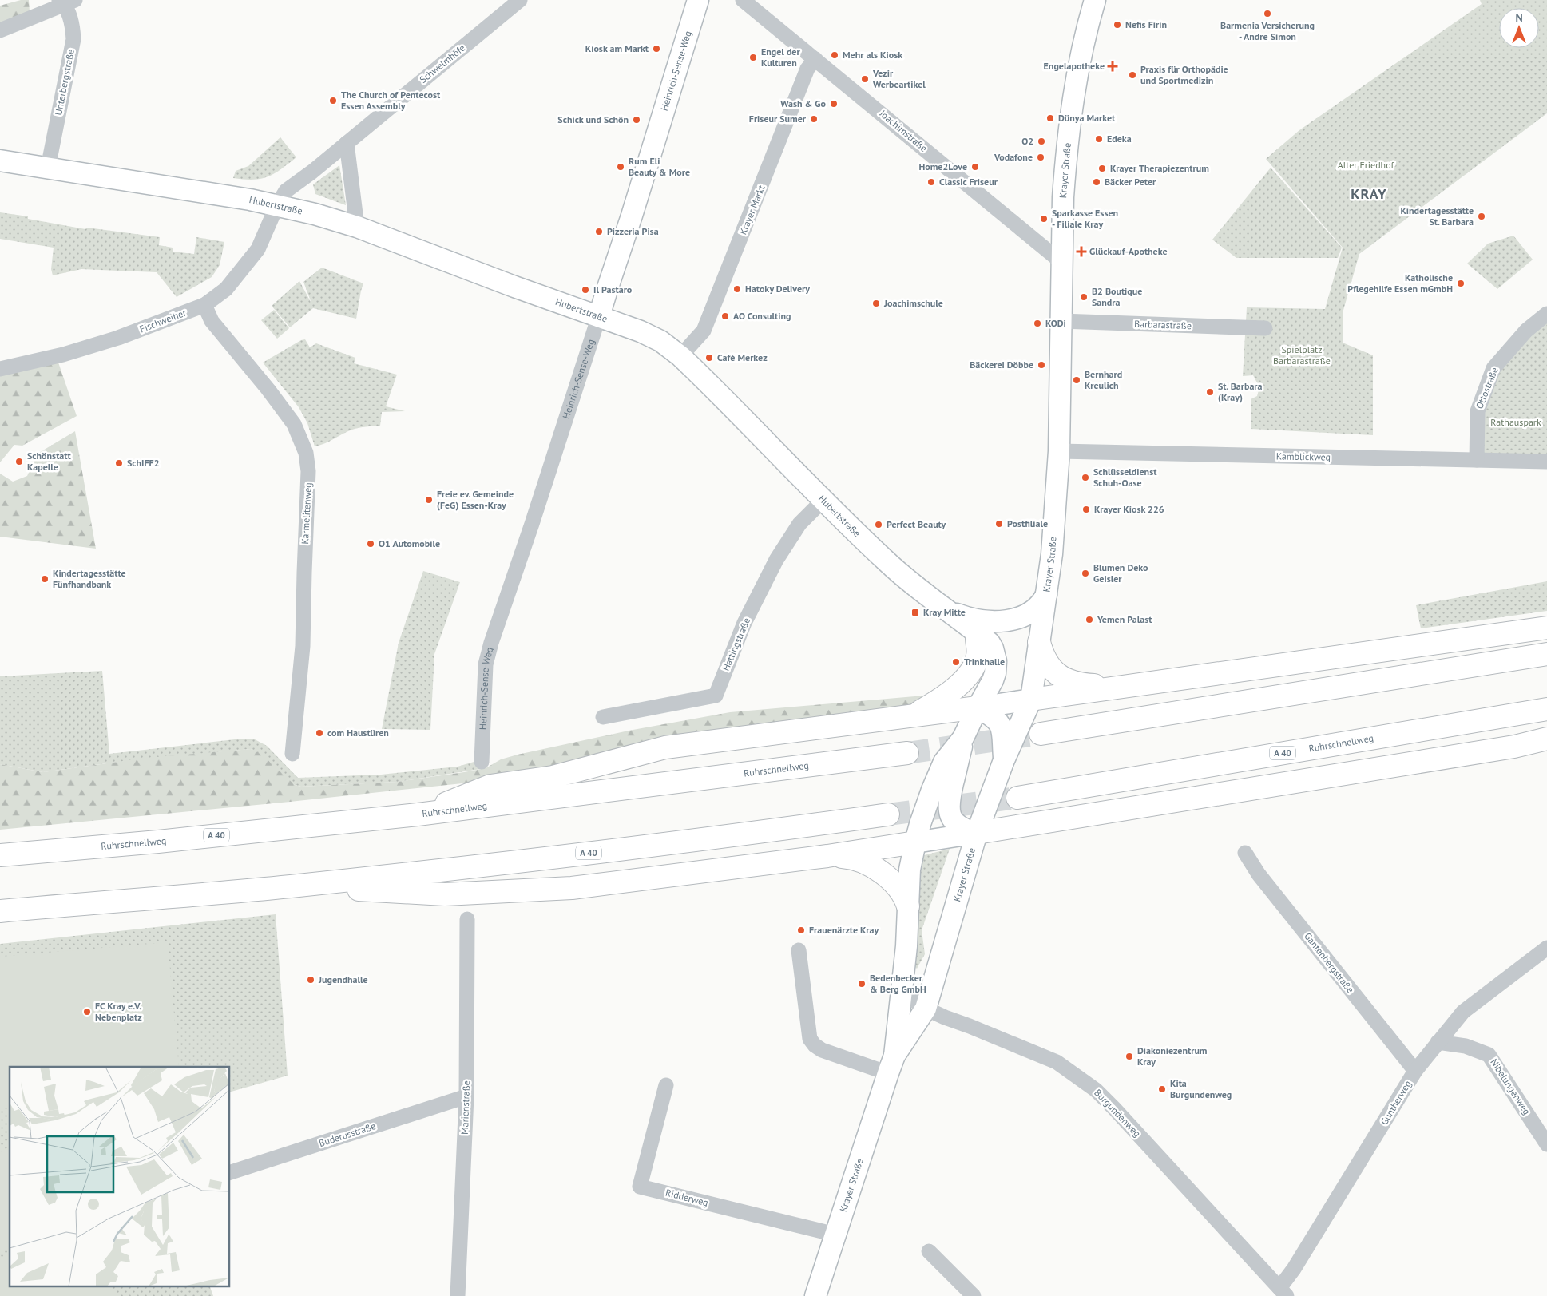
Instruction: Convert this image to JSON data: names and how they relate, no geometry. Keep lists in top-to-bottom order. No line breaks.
{"streets":{"highway":["Ruhrschnellweg","A 40"],"main road":["Heinrich-Sense-Weg","Krayer Straße","Hubertstraße"],"street":["Schwelmhöfe","Unterbergstraße","Joachimstraße","Krayer Markt","Fischweiher","Barbarastraße","Ottostraße","Kamblickweg","Karmelitenweg","Hattingstraße","Gantenbergstraße","Nibelungenweg","Guntherweg","Marienstraße","Burgundenweg","Buderusstraße","Ridderweg"]},"crossings":[["Schwelmhöfe","Hubertstraße"],["Schwelmhöfe","Fischweiher"],["Heinrich-Sense-Weg","Hubertstraße"],["Unterbergstraße","Hubertstraße"],["Joachimstraße","Krayer Straße"],["Joachimstraße","Krayer Markt"],["Krayer Straße","Hubertstraße"],["Krayer Straße","Barbarastraße"],["Krayer Straße","Kamblickweg"],["Krayer Straße","Burgundenweg"],["Krayer Straße","Ridderweg"],["Hubertstraße","Krayer Markt"],["Hubertstraße","Fischweiher"],["Hubertstraße","Hattingstraße"],["Fischweiher","Karmelitenweg"],["Ottostraße","Kamblickweg"],["Gantenbergstraße","Guntherweg"],["Nibelungenweg","Guntherweg"],["Guntherweg","Burgundenweg"],["Marienstraße","Buderusstraße"]],"districts":["KRAY"],"parks":["Alter Friedhof","Spielplatz Barbarastraße","Rathauspark"],"places":{"other":["Barmenia Versicherung - Andre Simon","Nefis Firin","Kiosk am Markt","Mehr als Kiosk","Engel der Kulturen","Praxis für Orthopädie und Sportmedizin","Vezir Werbeartikel","The Church of Pentecost Essen Assembly","Wash & Go","Dünya Market","Friseur Sumer","Schick und Schön","Edeka","O2","Vodafone","Rum Eli Beauty & More","Home2Love","Krayer Therapiezentrum","Classic Friseur","Bäcker Peter","Kindertagesstätte St. Barbara","Sparkasse Essen - Filiale Kray","Pizzeria Pisa","Katholische Pflegehilfe Essen mGmbH","Hatoky Delivery","Il Pastaro","B2 Boutique Sandra","Joachimschule","AO Consulting","KODi","Café Merkez","Bäckerei Döbbe","Bernhard Kreulich","St. Barbara (Kray)","Schönstatt Kapelle","SchIFF2","Schlüsseldienst Schuh-Oase","Freie ev. Gemeinde (FeG) Essen-Kray","Krayer Kiosk 226","Postfiliale","Perfect Beauty","O1 Automobile","Blumen Deko Geisler","Kindertagesstätte Fünfhandbank","Yemen Palast","Trinkhalle","com Haustüren","Frauenärzte Kray","Jugendhalle","Bedenbecker & Berg GmbH","FC Kray e.V. Nebenplatz","Diakoniezentrum Kray","Kita Burgundenweg"],"health":["Engelapotheke","Glückauf-Apotheke"],"transit":["Kray Mitte"]},"north":"top"}
